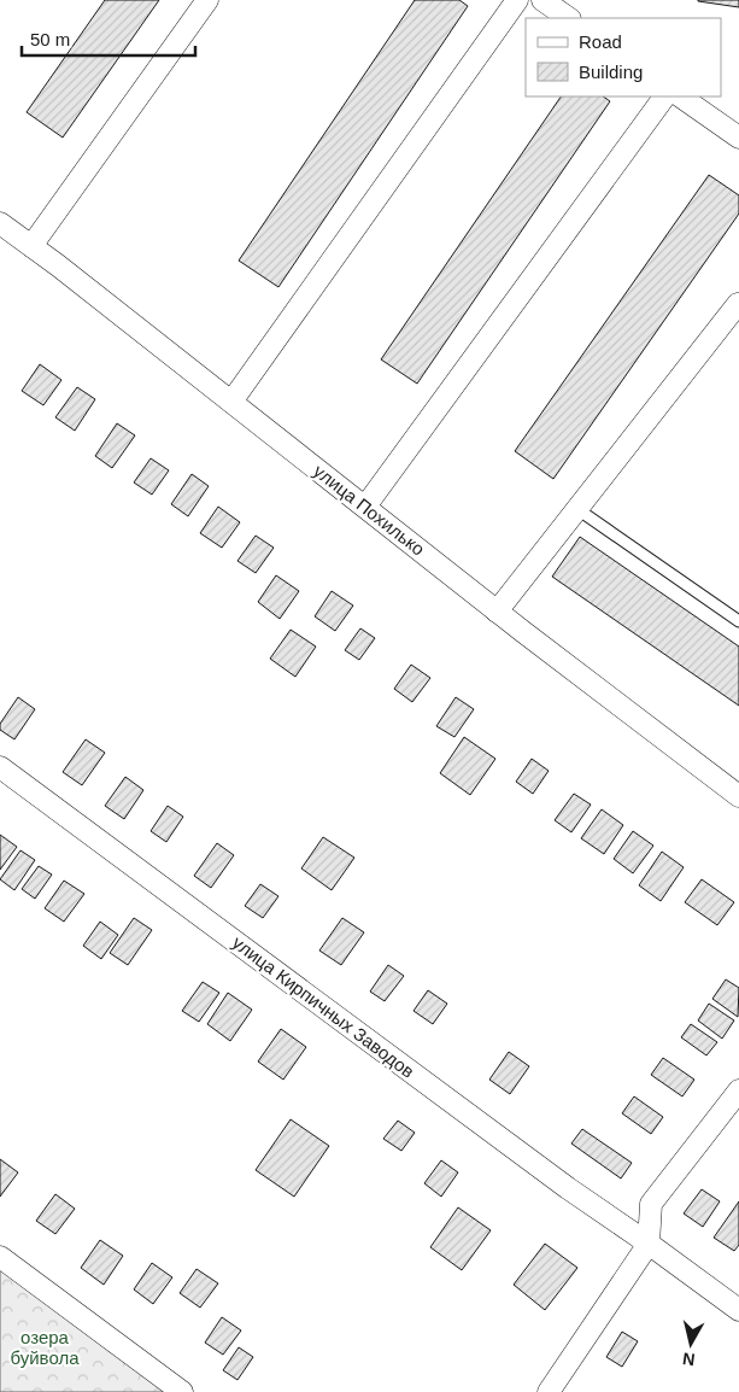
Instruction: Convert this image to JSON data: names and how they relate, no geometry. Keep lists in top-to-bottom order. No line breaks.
{"streets":{"street":["улица Похилько","улица Кирпичных Заводов"]},"parks":["озера буйвола"],"legend":["Road","Building"],"scale_bar":"50 m","north":"bottom"}
